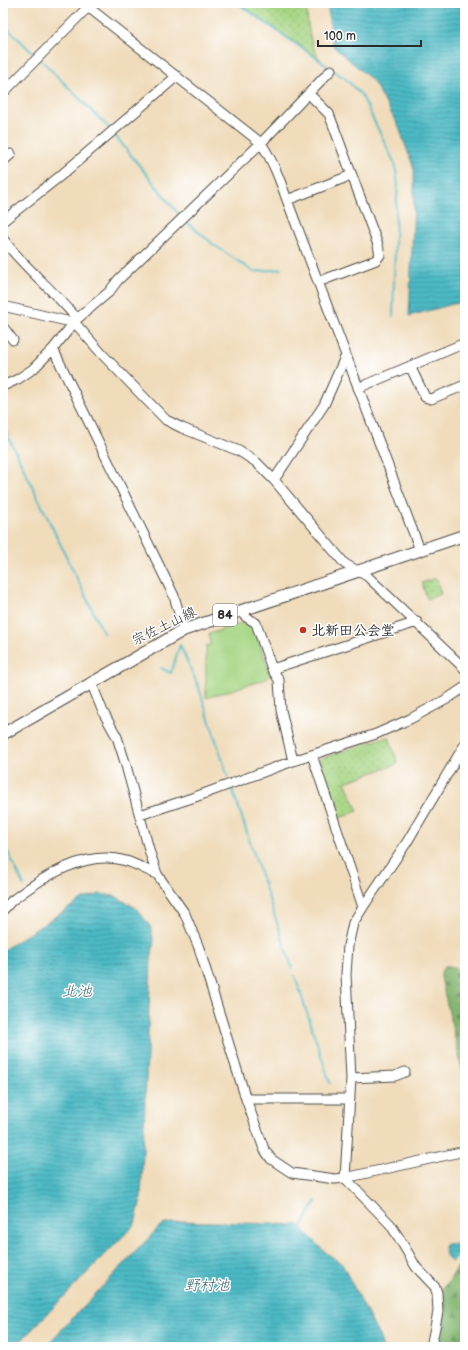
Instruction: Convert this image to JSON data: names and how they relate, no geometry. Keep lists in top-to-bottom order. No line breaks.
{"streets":{"main road":["84","宗佐土山線"]},"water":["北池","野村池"],"places":["北新田公会堂"],"scale_bar":"100 m"}
